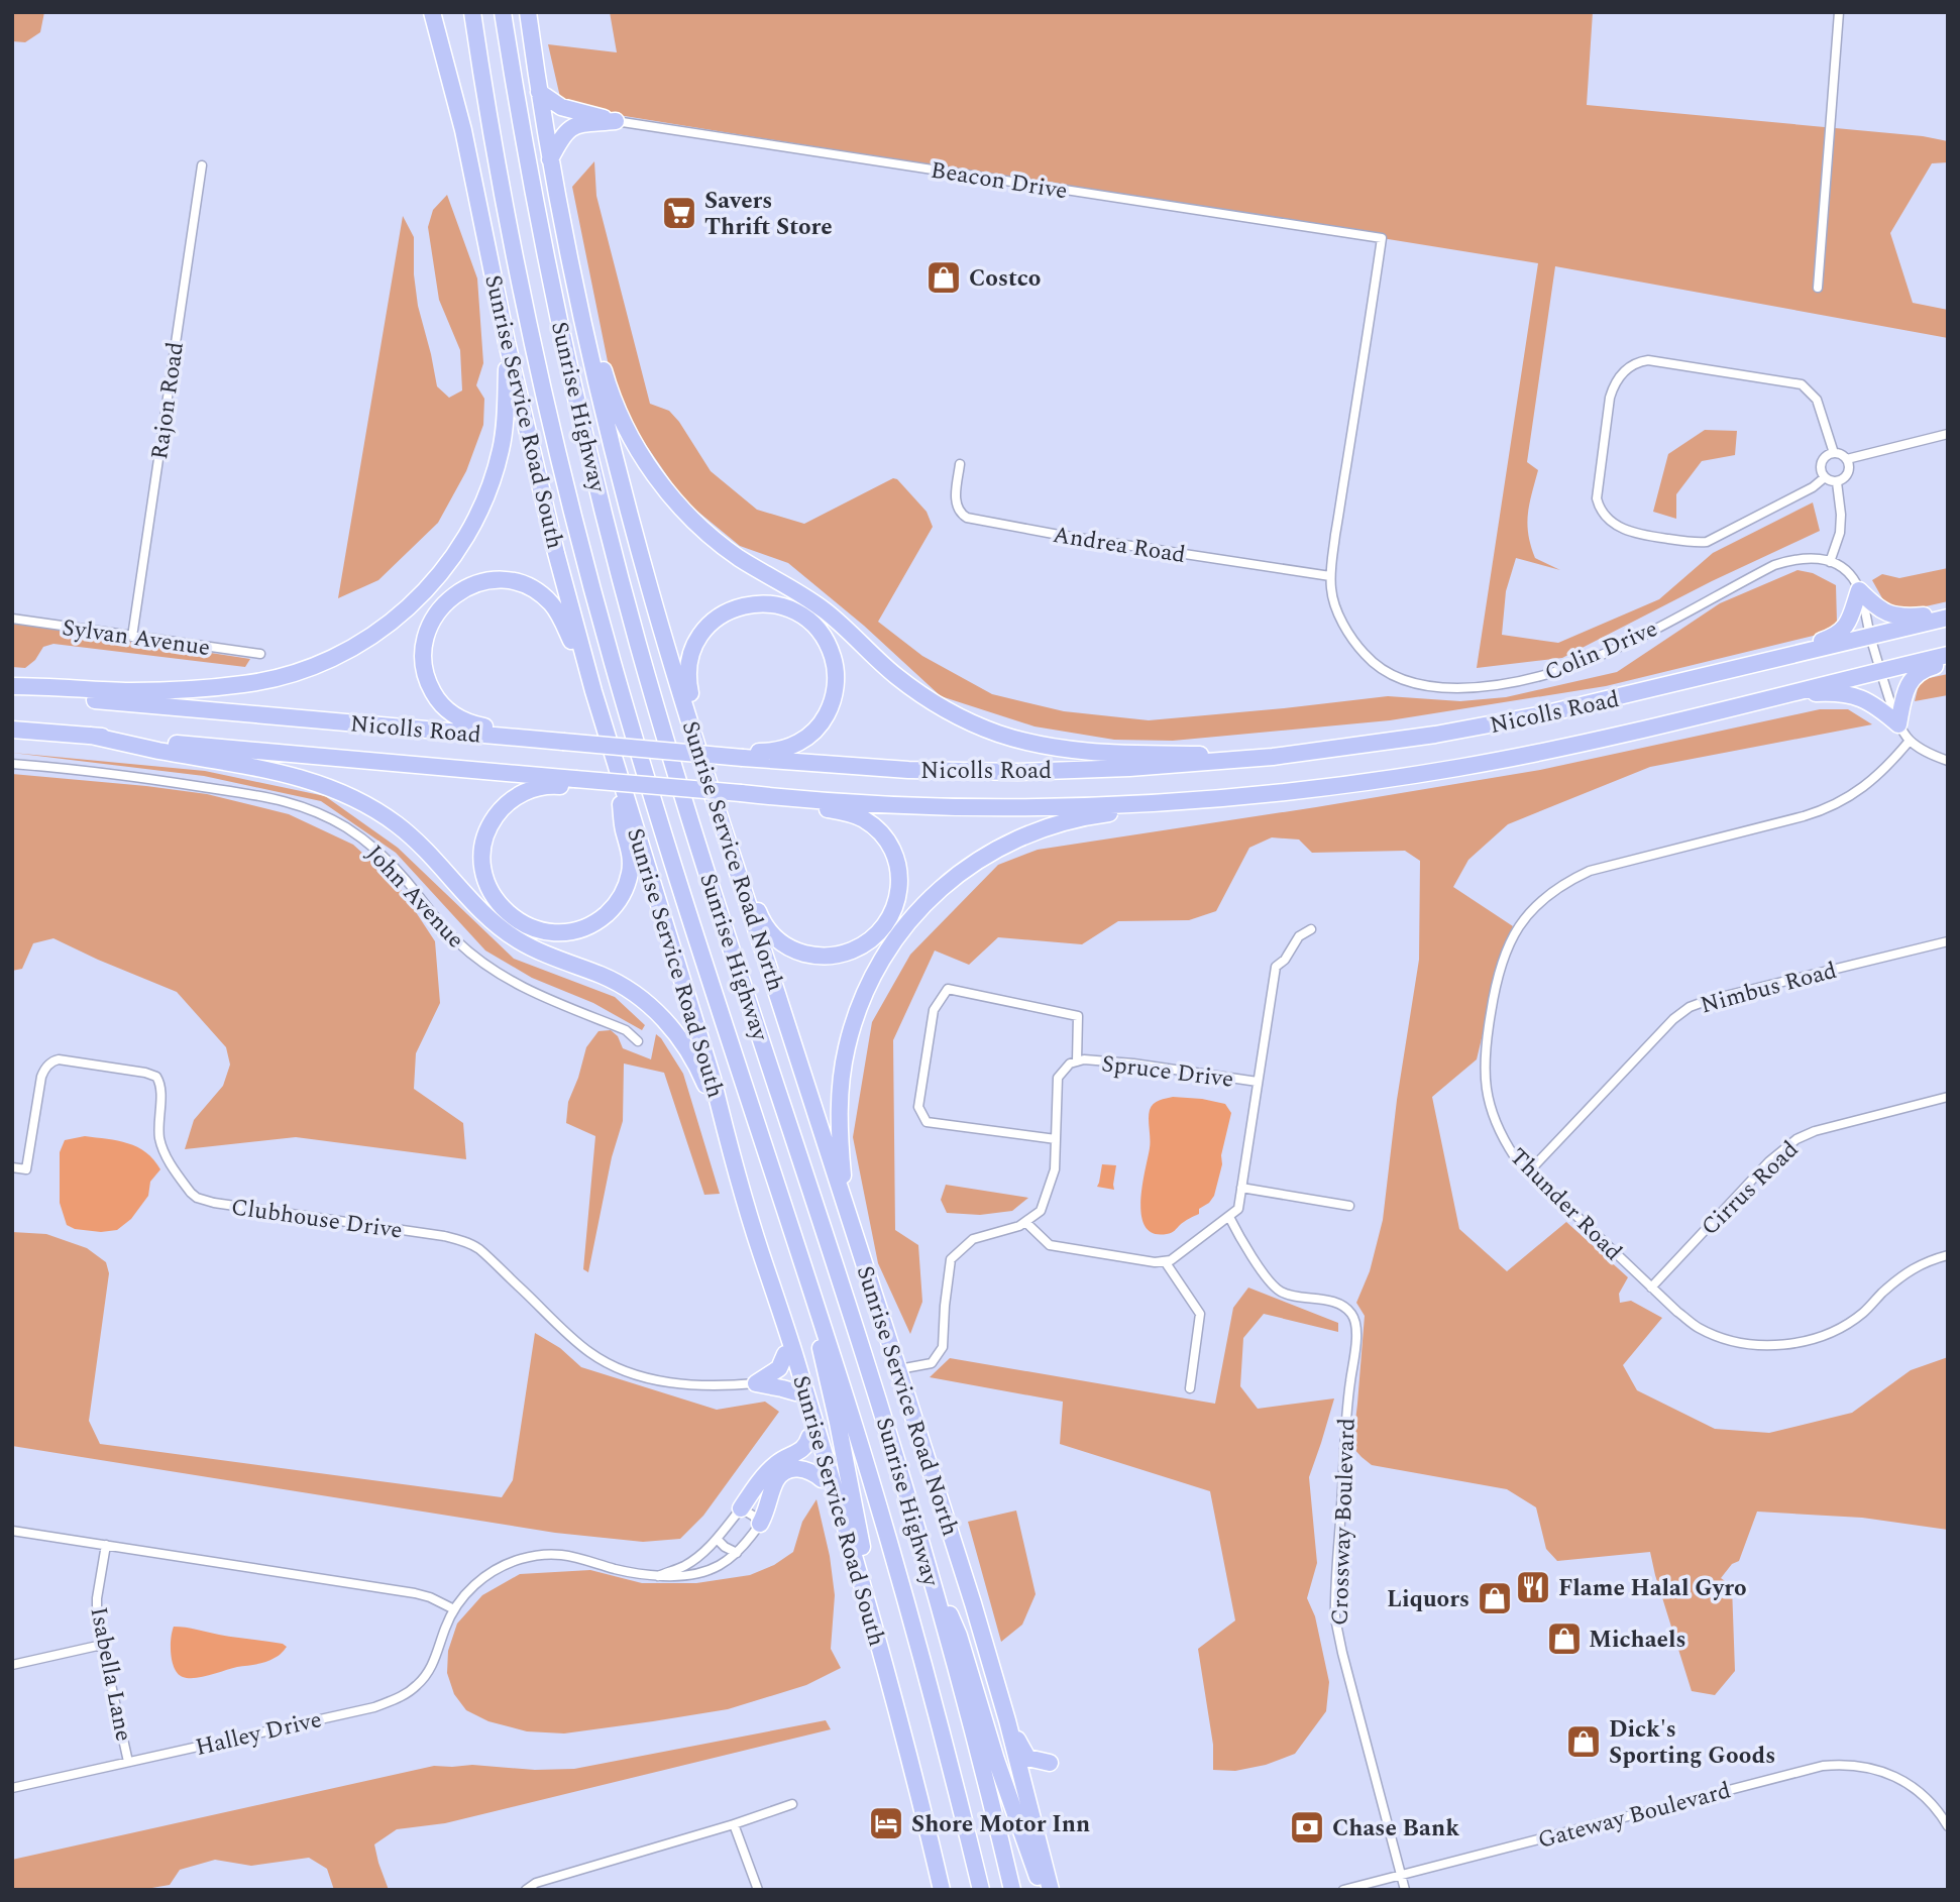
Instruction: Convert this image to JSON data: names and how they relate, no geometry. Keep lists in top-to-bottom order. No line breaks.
{"streets":{"highway":["Sunrise Highway","Sunrise Service Road South","Nicolls Road","Sunrise Service Road North"],"street":["Beacon Drive","Rajon Road","Andrea Road","Sylvan Avenue","Colin Drive","John Avenue","Nimbus Road","Spruce Drive","Cirrus Road","Thunder Road","Clubhouse Drive","Crossway Boulevard","Isabella Lane","Halley Drive","Gateway Boulevard"]},"crossings":[["Beacon Drive","Colin Drive"],["Rajon Road","Sylvan Avenue"],["Andrea Road","Colin Drive"],["Nimbus Road","Thunder Road"],["Spruce Drive","Crossway Boulevard"],["Cirrus Road","Thunder Road"],["Crossway Boulevard","Gateway Boulevard"],["Isabella Lane","Halley Drive"]],"places":{"supermarket":["Savers Thrift Store"],"shop":["Costco","Liquors","Michaels","Dick's Sporting Goods"],"restaurant":["Flame Halal Gyro"],"hotel":["Shore Motor Inn"],"bank":["Chase Bank"]}}
